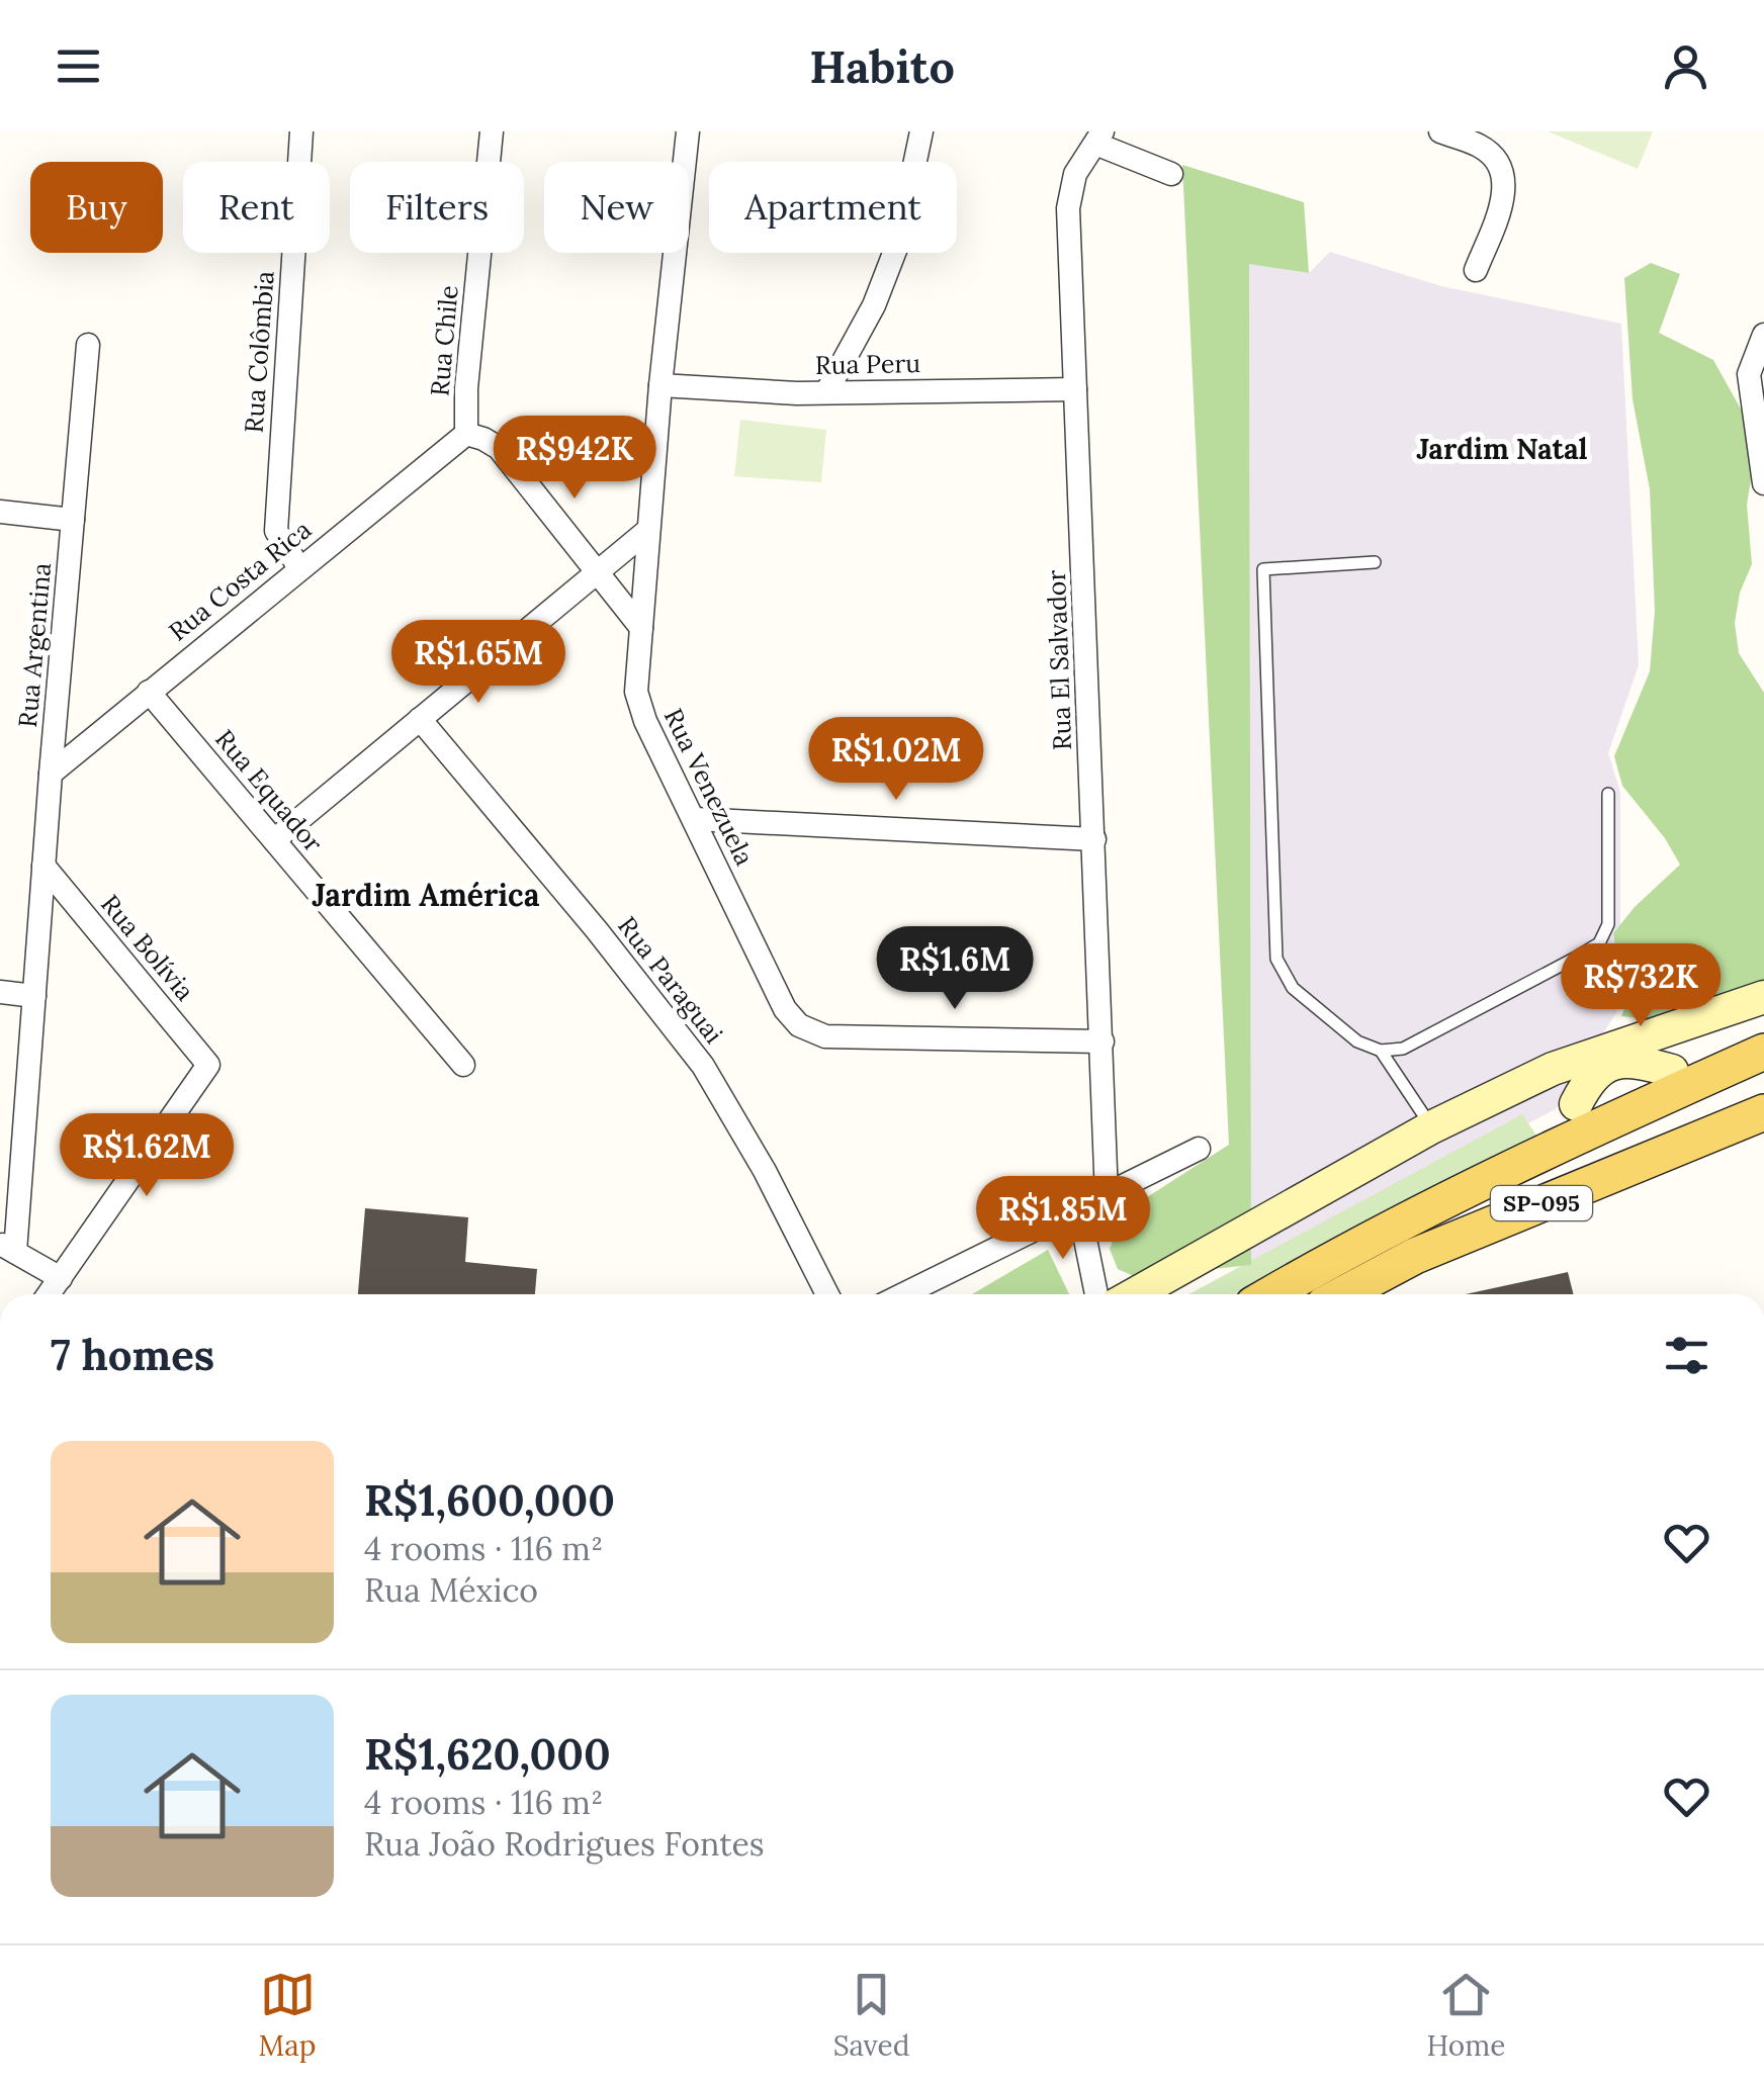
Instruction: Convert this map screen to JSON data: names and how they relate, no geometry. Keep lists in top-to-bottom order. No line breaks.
{"streets":{"main road":["SP-095"],"street":["Rua Chile","Rua Colômbia","Rua Peru","Rua Costa Rica","Rua Argentina","Rua El Salvador","Rua Venezuela","Rua Equador","Rua Bolívia","Rua Paraguai"]},"crossings":[["Rua Chile","Rua Costa Rica"],["Rua Colômbia","Rua Costa Rica"],["Rua Peru","Rua El Salvador"],["Rua Peru","Rua Venezuela"],["Rua Costa Rica","Rua Argentina"],["Rua Costa Rica","Rua Equador"],["Rua Argentina","Rua Bolívia"],["Rua El Salvador","Rua Venezuela"]],"districts":["Jardim Natal","Jardim América"],"page":{"header":"Habito","chip":["Buy","Rent","Filters","New","Apartment"],"price":["R$942K","R$1.65M","R$1.02M","R$1.6M","R$732K","R$1.62M","R$1.85M"],"heading":"7 homes","list":[{"name":"R$1,600,000","note":"4 rooms · 116 m² · Rua México"},{"name":"R$1,620,000","note":"4 rooms · 116 m² · Rua João Rodrigues Fontes"}],"tabs":["Map","Saved","Home"]}}
